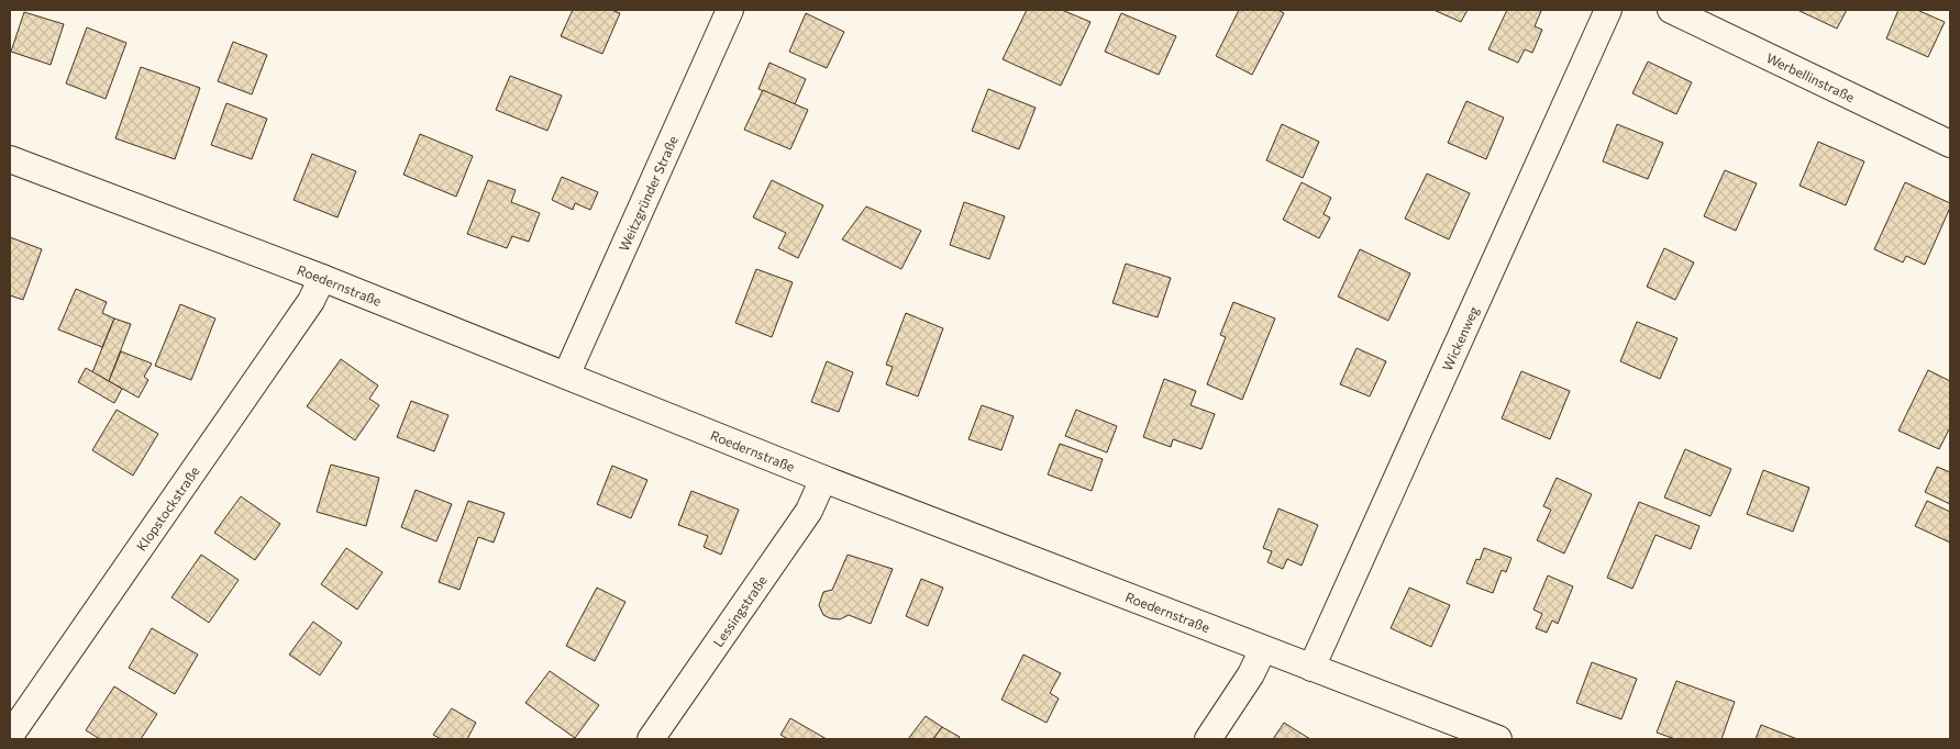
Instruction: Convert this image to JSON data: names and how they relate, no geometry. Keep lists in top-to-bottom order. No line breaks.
{"streets":{"street":["Werbellinstraße","Weitzgründer Straße","Roedernstraße","Wickenweg","Klopstockstraße","Lessingstraße"]},"crossings":[["Weitzgründer Straße","Roedernstraße"],["Roedernstraße","Wickenweg"],["Roedernstraße","Klopstockstraße"],["Roedernstraße","Lessingstraße"]]}
